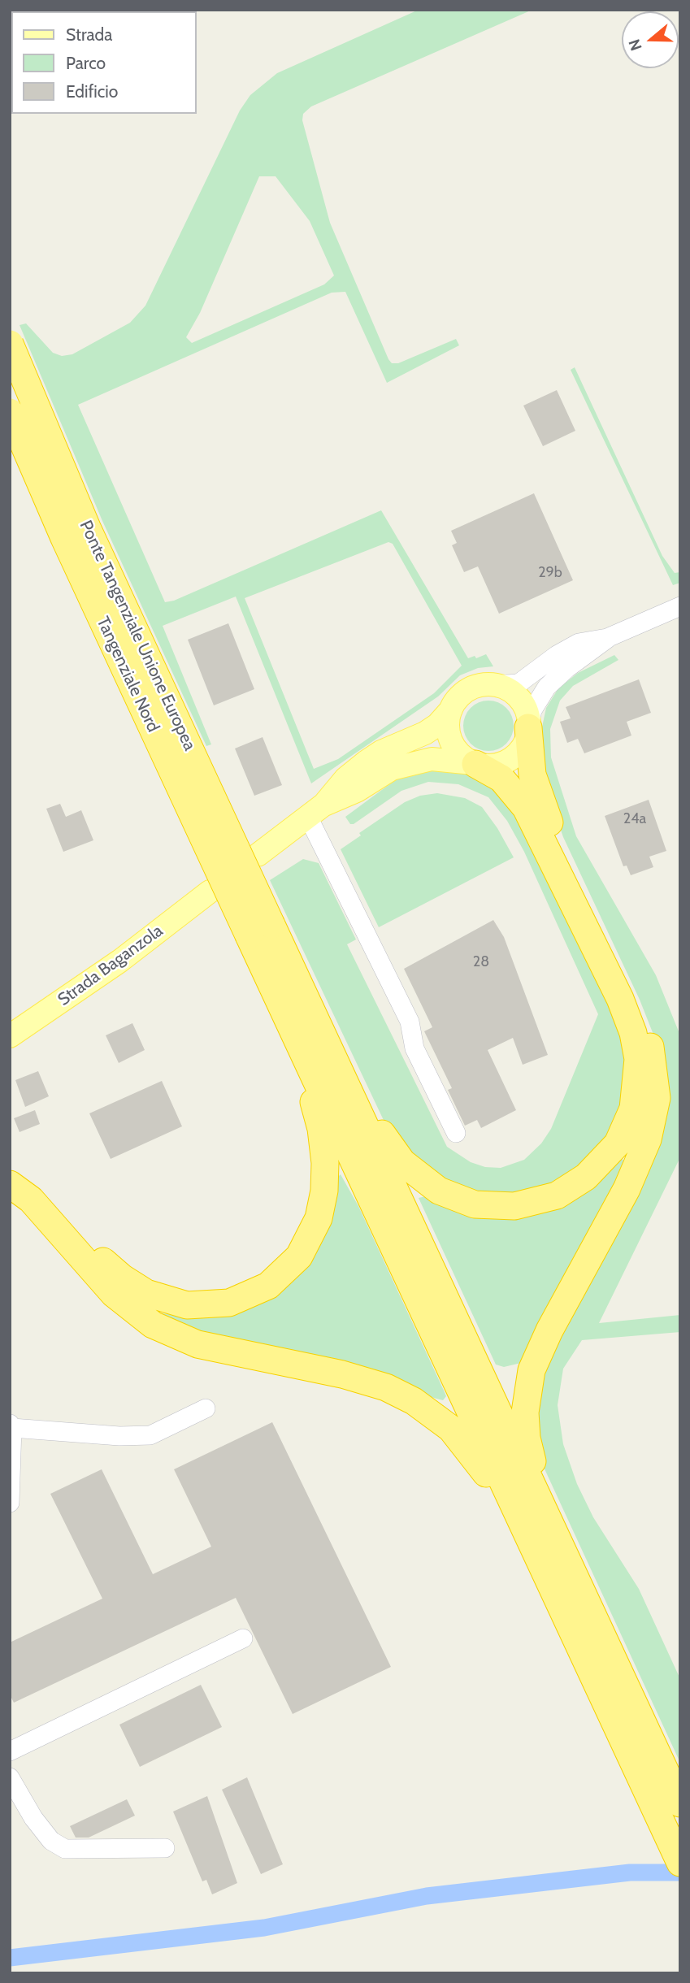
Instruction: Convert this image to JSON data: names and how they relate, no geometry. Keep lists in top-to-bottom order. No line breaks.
{"streets":{"highway":["Ponte Tangenziale Unione Europea","Tangenziale Nord"],"main road":["Strada Baganzola"]},"crossings":[["Ponte Tangenziale Unione Europea","Tangenziale Nord"]],"house_numbers":["29b","24a","28"],"legend":["Strada","Parco","Edificio"],"north":"left"}
